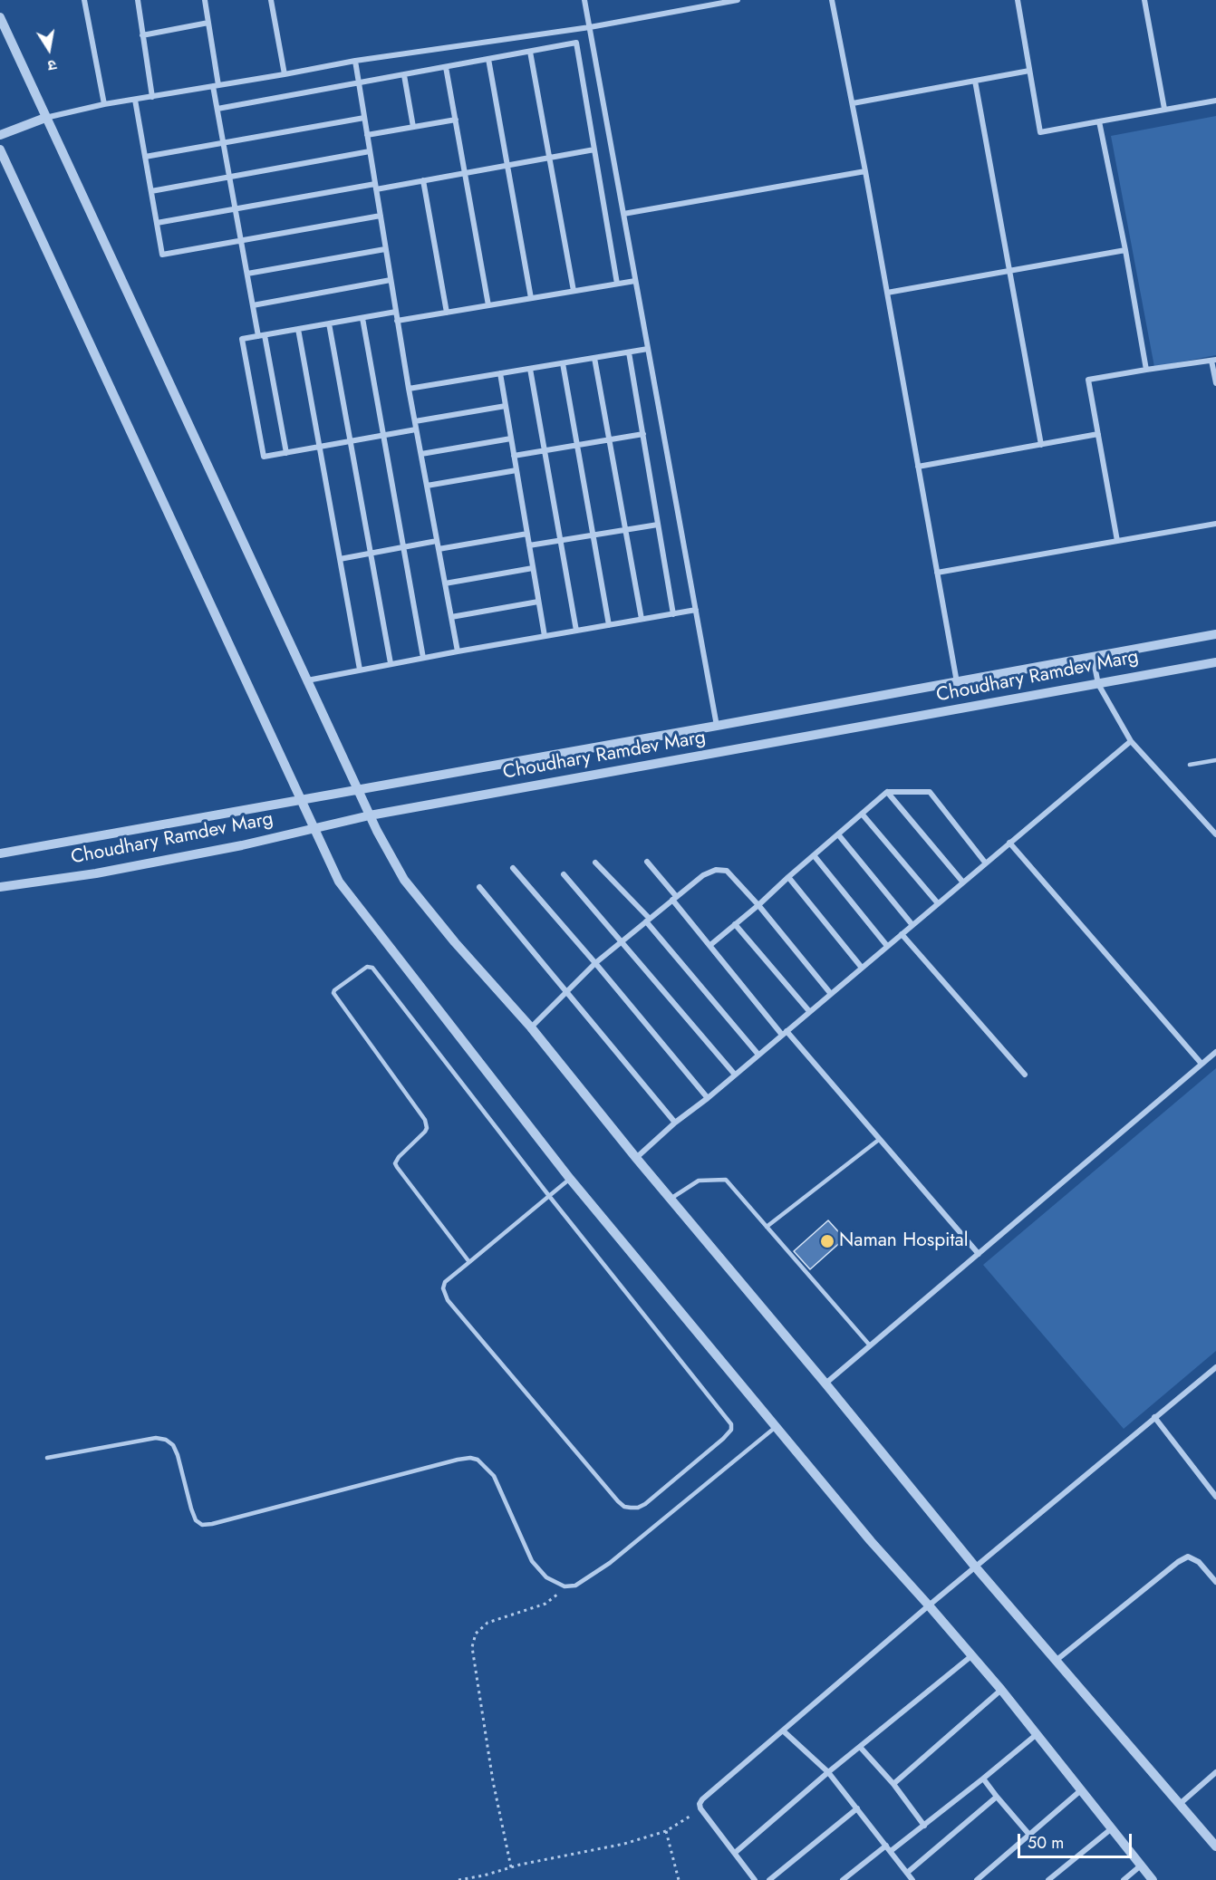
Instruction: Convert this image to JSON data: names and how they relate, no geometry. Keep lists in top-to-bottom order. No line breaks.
{"streets":{"street":["Choudhary Ramdev Marg"]},"places":["Naman Hospital"],"scale_bar":"50 m","north":"bottom"}
